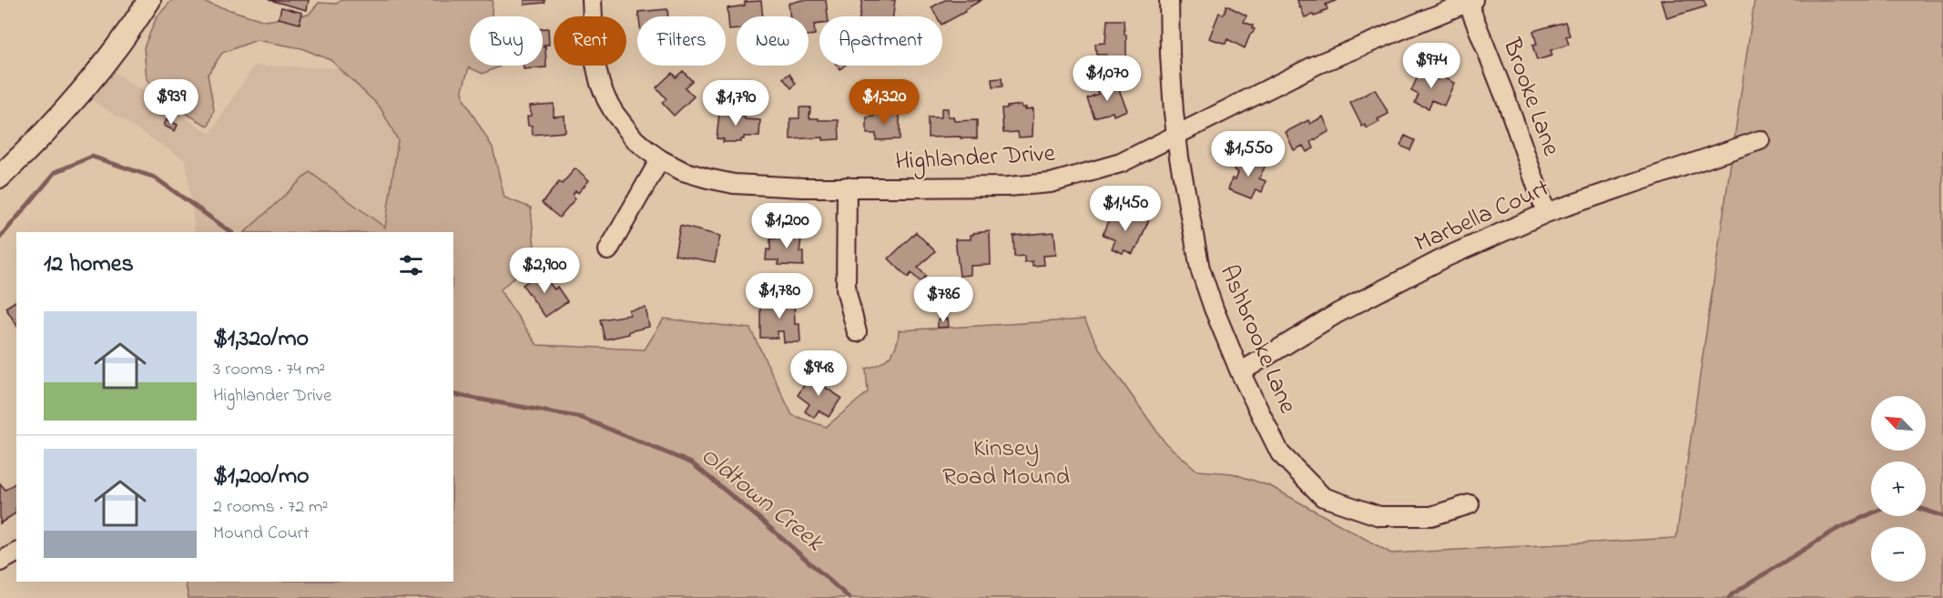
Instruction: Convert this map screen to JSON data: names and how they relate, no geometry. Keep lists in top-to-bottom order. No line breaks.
{"streets":{"street":["Brooke Lane","Highlander Drive","Marbella Court","Ashbrooke Lane"]},"crossings":[["Brooke Lane","Highlander Drive"],["Brooke Lane","Marbella Court"],["Highlander Drive","Ashbrooke Lane"],["Marbella Court","Ashbrooke Lane"]],"water":["Oldtown Creek"],"parks":["Kinsey Road Mound"],"north":"top left","page":{"chip":["Buy","Rent","Filters","New","Apartment"],"price":["$974","$1,070","$939","$1,320","$1,790","$1,550","$1,450","$1,200","$2,900","$1,780","$786","$948"],"heading":"12 homes","list":[{"name":"$1,320/mo","note":"3 rooms · 74 m² · Highlander Drive"},{"name":"$1,200/mo","note":"2 rooms · 72 m² · Mound Court"}],"map_buttons":["+","−"]}}
